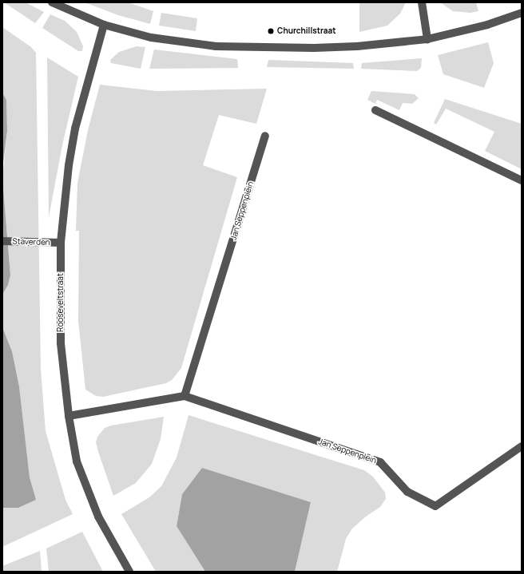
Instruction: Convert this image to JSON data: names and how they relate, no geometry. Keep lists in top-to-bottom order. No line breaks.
{"streets":{"street":["Jan Seppenplein","Staverden","Rooseveltstraat"]},"crossings":[["Jan Seppenplein","Rooseveltstraat"],["Staverden","Rooseveltstraat"]],"places":["Churchillstraat"]}
